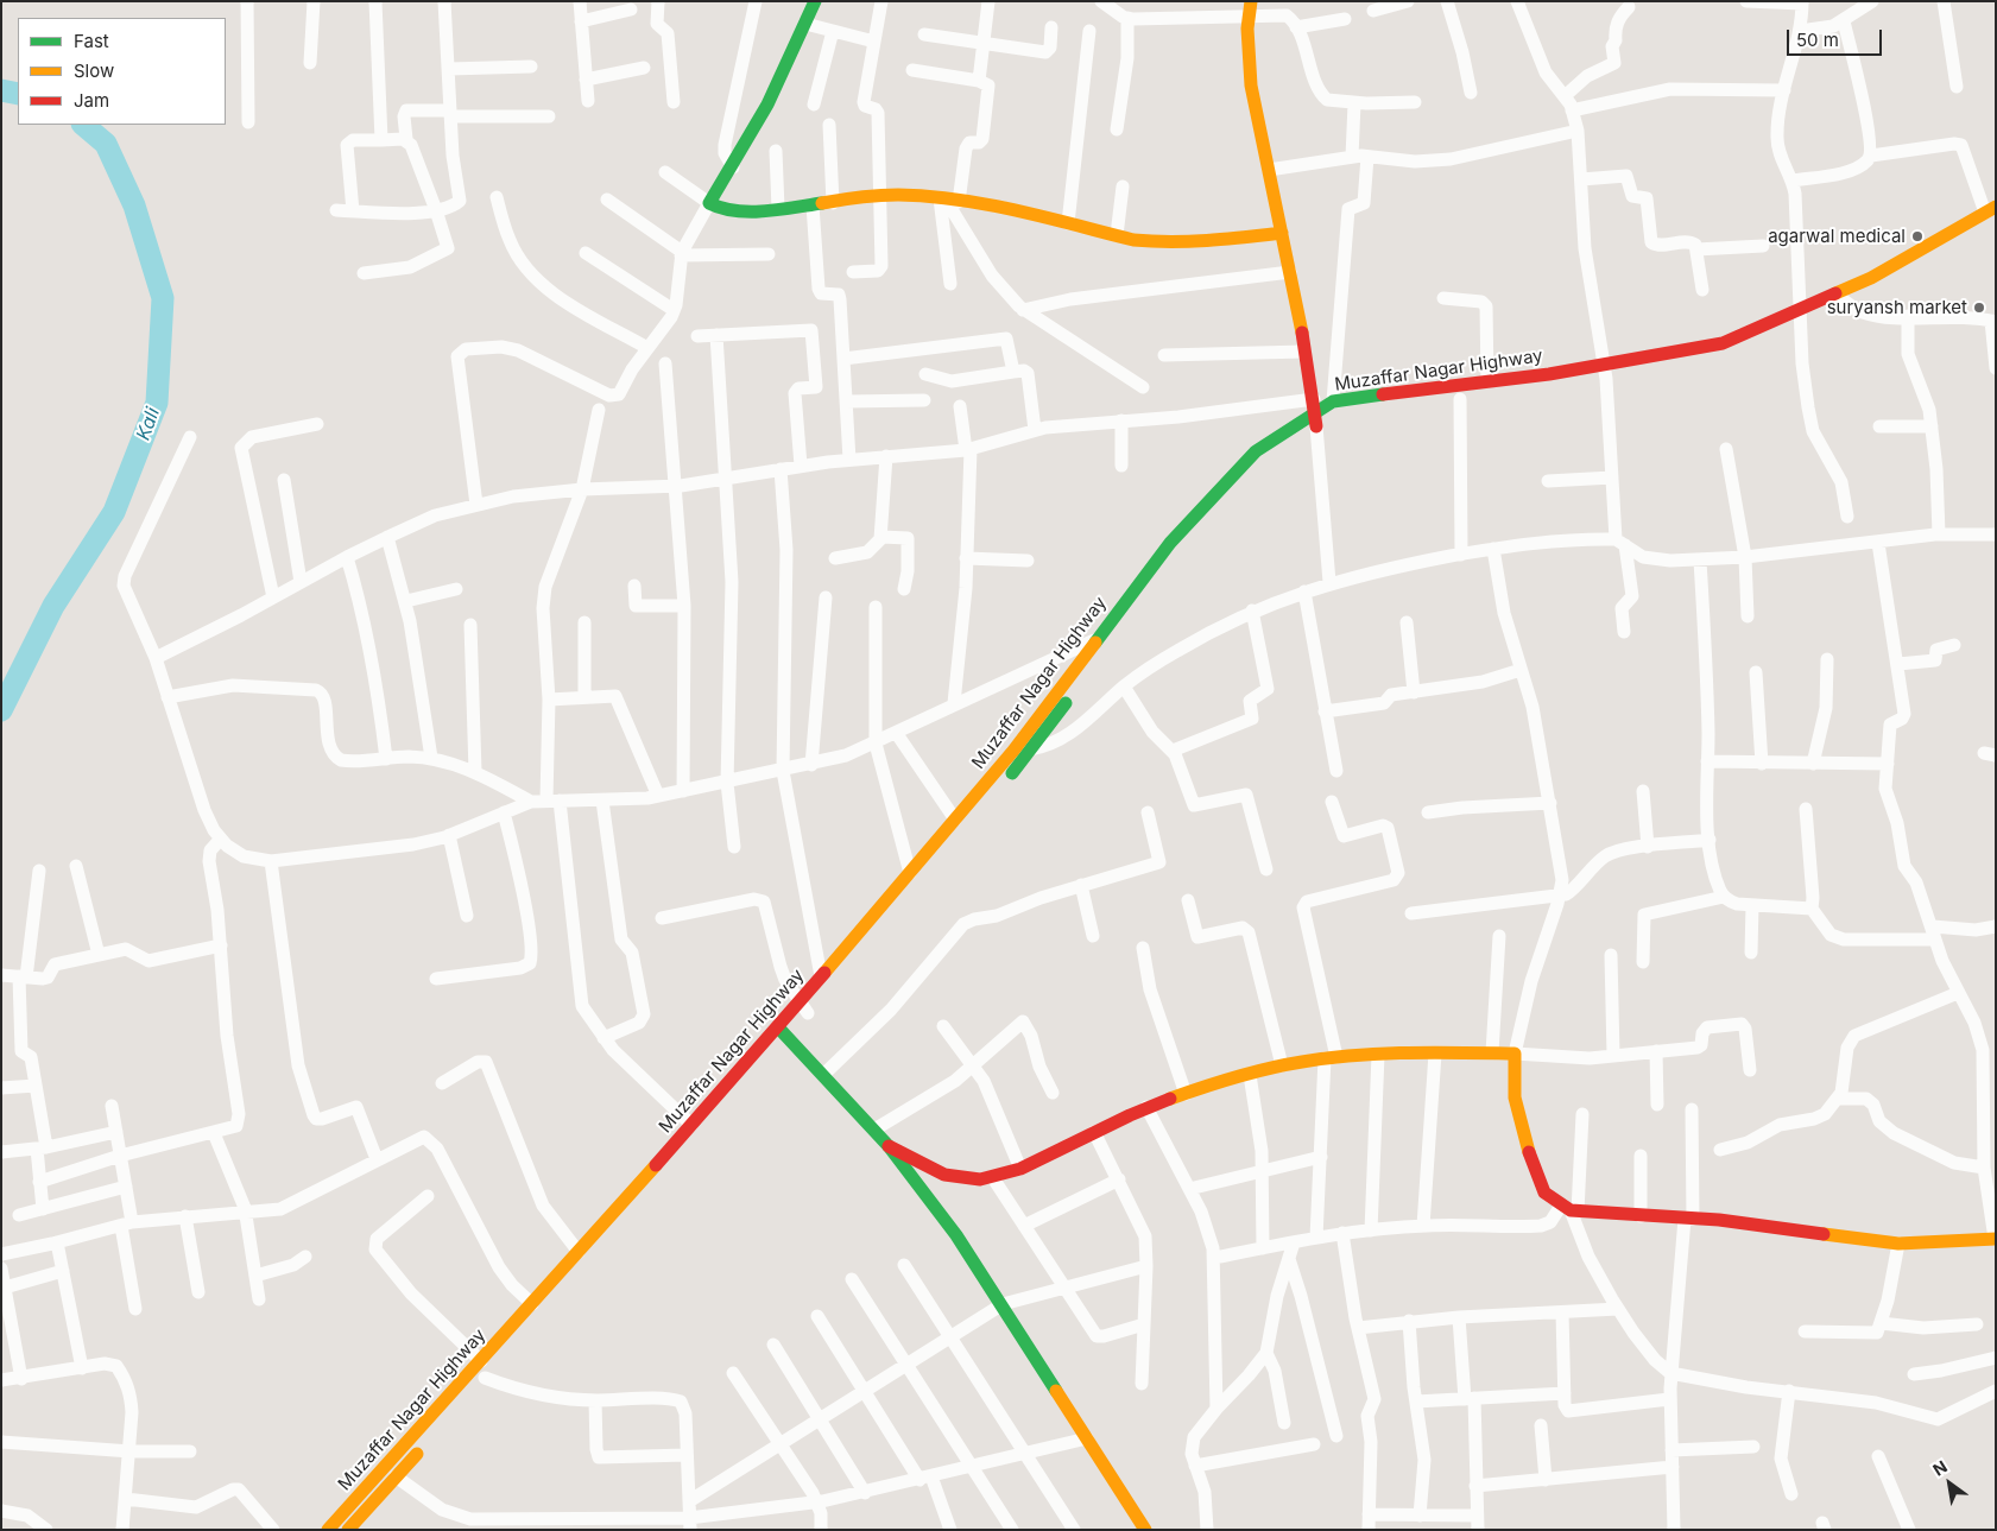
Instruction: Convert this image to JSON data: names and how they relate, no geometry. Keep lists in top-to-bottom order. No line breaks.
{"streets":{"main road":["Muzaffar Nagar Highway"]},"water":["Kali"],"places":["agarwal medical","suryansh market"],"legend":["Fast","Slow","Jam"],"scale_bar":"50 m","north":"top left"}
